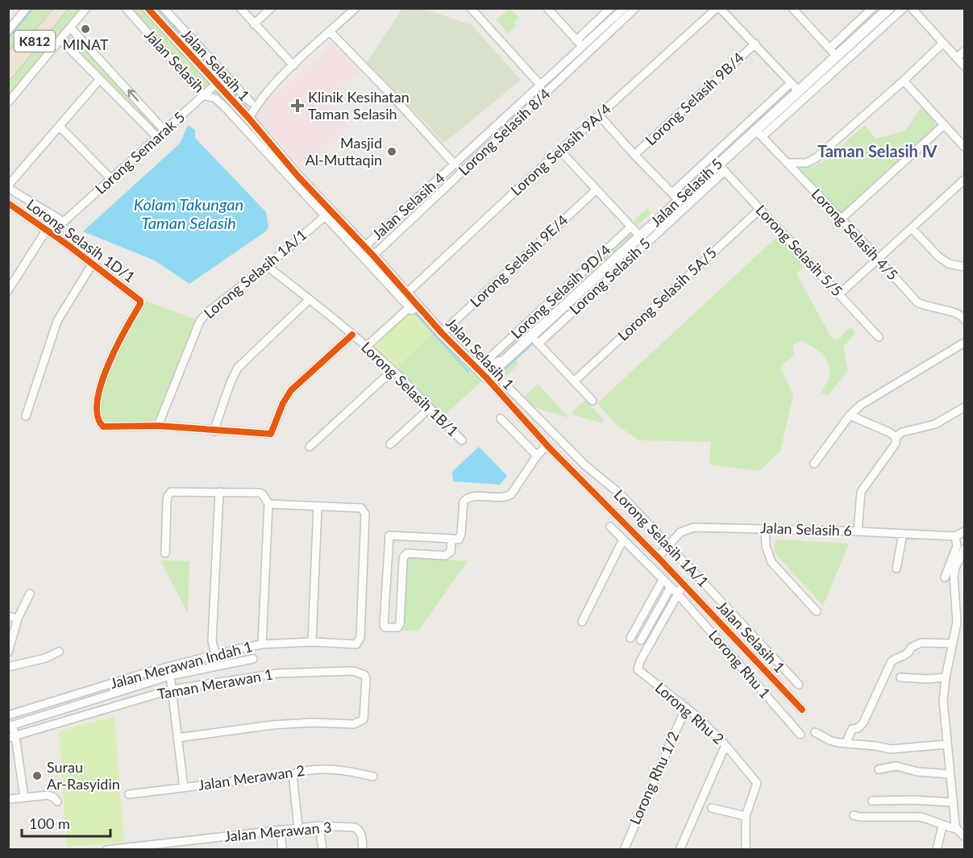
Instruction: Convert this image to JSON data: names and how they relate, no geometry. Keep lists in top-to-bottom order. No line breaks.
{"streets":{"main road":["K812"],"street":["Jalan Selasih","Jalan Selasih 1","Lorong Selasih 9B/4","Lorong Selasih 8/4","Lorong Selasih 9A/4","Lorong Semarak 5","Jalan Selasih 5","Jalan Selasih 4","Lorong Selasih 4/5","Lorong Selasih 1D/1","Lorong Selasih 5/5","Lorong Selasih 9E/4","Lorong Selasih 1A/1","Lorong Selasih 5","Lorong Selasih 9D/4","Lorong Selasih 5A/5","Lorong Selasih 1B/1","Jalan Selasih 6","Lorong Rhu 1","Jalan Merawan Indah 1","Taman Merawan 1","Lorong Rhu 2","Jalan Merawan 2","Lorong Rhu 1/2","Jalan Merawan 3"]},"crossings":[["Jalan Selasih","Jalan Selasih 1"],["Jalan Selasih","Lorong Semarak 5"],["Jalan Selasih","Lorong Selasih 1A/1"],["Jalan Selasih 1","Lorong Selasih 8/4"],["Jalan Selasih 1","Lorong Selasih 9A/4"],["Jalan Selasih 1","Lorong Semarak 5"],["Jalan Selasih 1","Jalan Selasih 5"],["Jalan Selasih 1","Jalan Selasih 4"],["Jalan Selasih 1","Lorong Selasih 9E/4"],["Jalan Selasih 1","Lorong Selasih 1A/1"],["Jalan Selasih 1","Lorong Selasih 9D/4"],["Jalan Selasih 1","Jalan Selasih 6"],["Jalan Selasih 5","Lorong Selasih 4/5"],["Jalan Selasih 5","Lorong Selasih 5/5"],["Jalan Selasih 5","Lorong Selasih 1A/1"],["Jalan Selasih 5","Lorong Selasih 5"],["Jalan Selasih 5","Lorong Selasih 9D/4"],["Lorong Selasih 1D/1","Lorong Selasih 1A/1"],["Lorong Selasih 5/5","Lorong Selasih 5"],["Lorong Selasih 5/5","Lorong Selasih 5A/5"],["Lorong Selasih 1A/1","Lorong Selasih 9D/4"],["Lorong Selasih 1A/1","Lorong Selasih 1B/1"],["Lorong Selasih 1A/1","Jalan Selasih 6"],["Lorong Rhu 1","Lorong Rhu 2"],["Lorong Rhu 2","Lorong Rhu 1/2"]],"districts":["Taman Selasih Ⅳ"],"water":["Kolam Takungan Taman Selasih"],"places":{"other":["MINAT","Masjid Al-Muttaqin","Surau Ar-Rasyidin"],"health":["Klinik Kesihatan Taman Selasih"]},"scale_bar":"100 m"}
